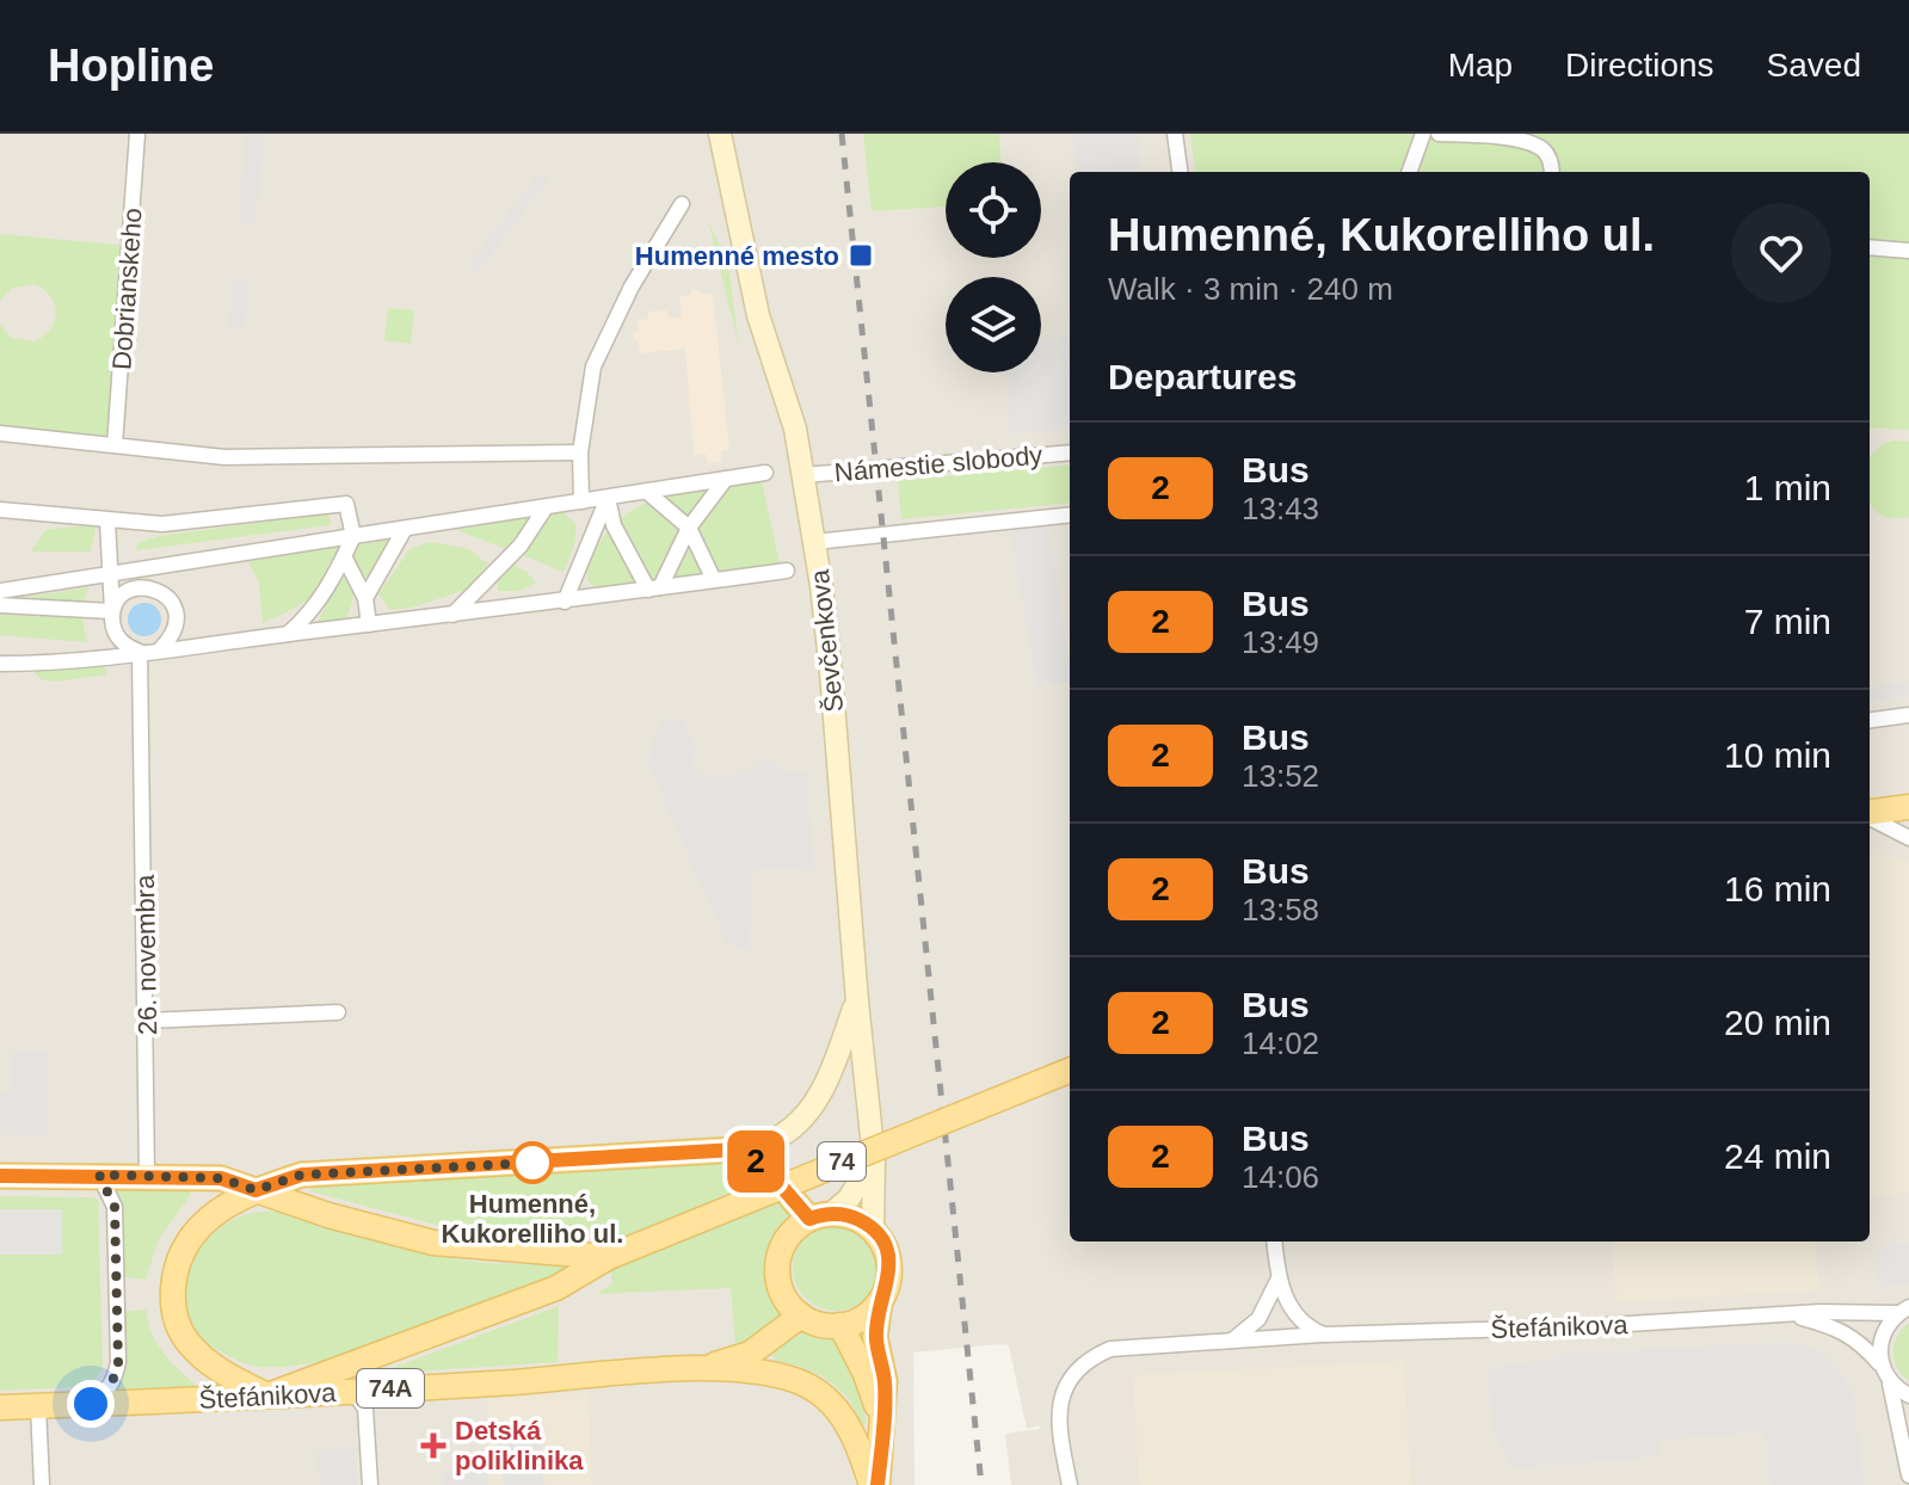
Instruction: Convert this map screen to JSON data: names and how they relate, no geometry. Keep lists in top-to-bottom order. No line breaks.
{"streets":{"main road":["Ševčenkova","74","Štefánikova","74A"],"street":["Dobrianskeho","Námestie slobody","26. novembra"]},"crossings":[["Námestie slobody","Ševčenkova"],["Ševčenkova","74A"],["26. novembra","74"],["74","Štefánikova"],["Štefánikova","74A"]],"places":{"transit":["Humenné mesto"],"other":["Humenné, Kukorelliho ul."],"health":["Detská poliklinika"]},"lines":["bus line 2"],"page":{"header":"Hopline","nav":["Map","Directions","Saved"],"on_map":"2","heading":[["Humenné, Kukorelliho ul.","Walk · 3 min · 240 m"],"Departures"],"list":[{"mark":"2","name":"Bus","note":"13:43","value":"1 min"},{"mark":"2","name":"Bus","note":"13:49","value":"7 min"},{"mark":"2","name":"Bus","note":"13:52","value":"10 min"},{"mark":"2","name":"Bus","note":"13:58","value":"16 min"},{"mark":"2","name":"Bus","note":"14:02","value":"20 min"},{"mark":"2","name":"Bus","note":"14:06","value":"24 min"}]}}
